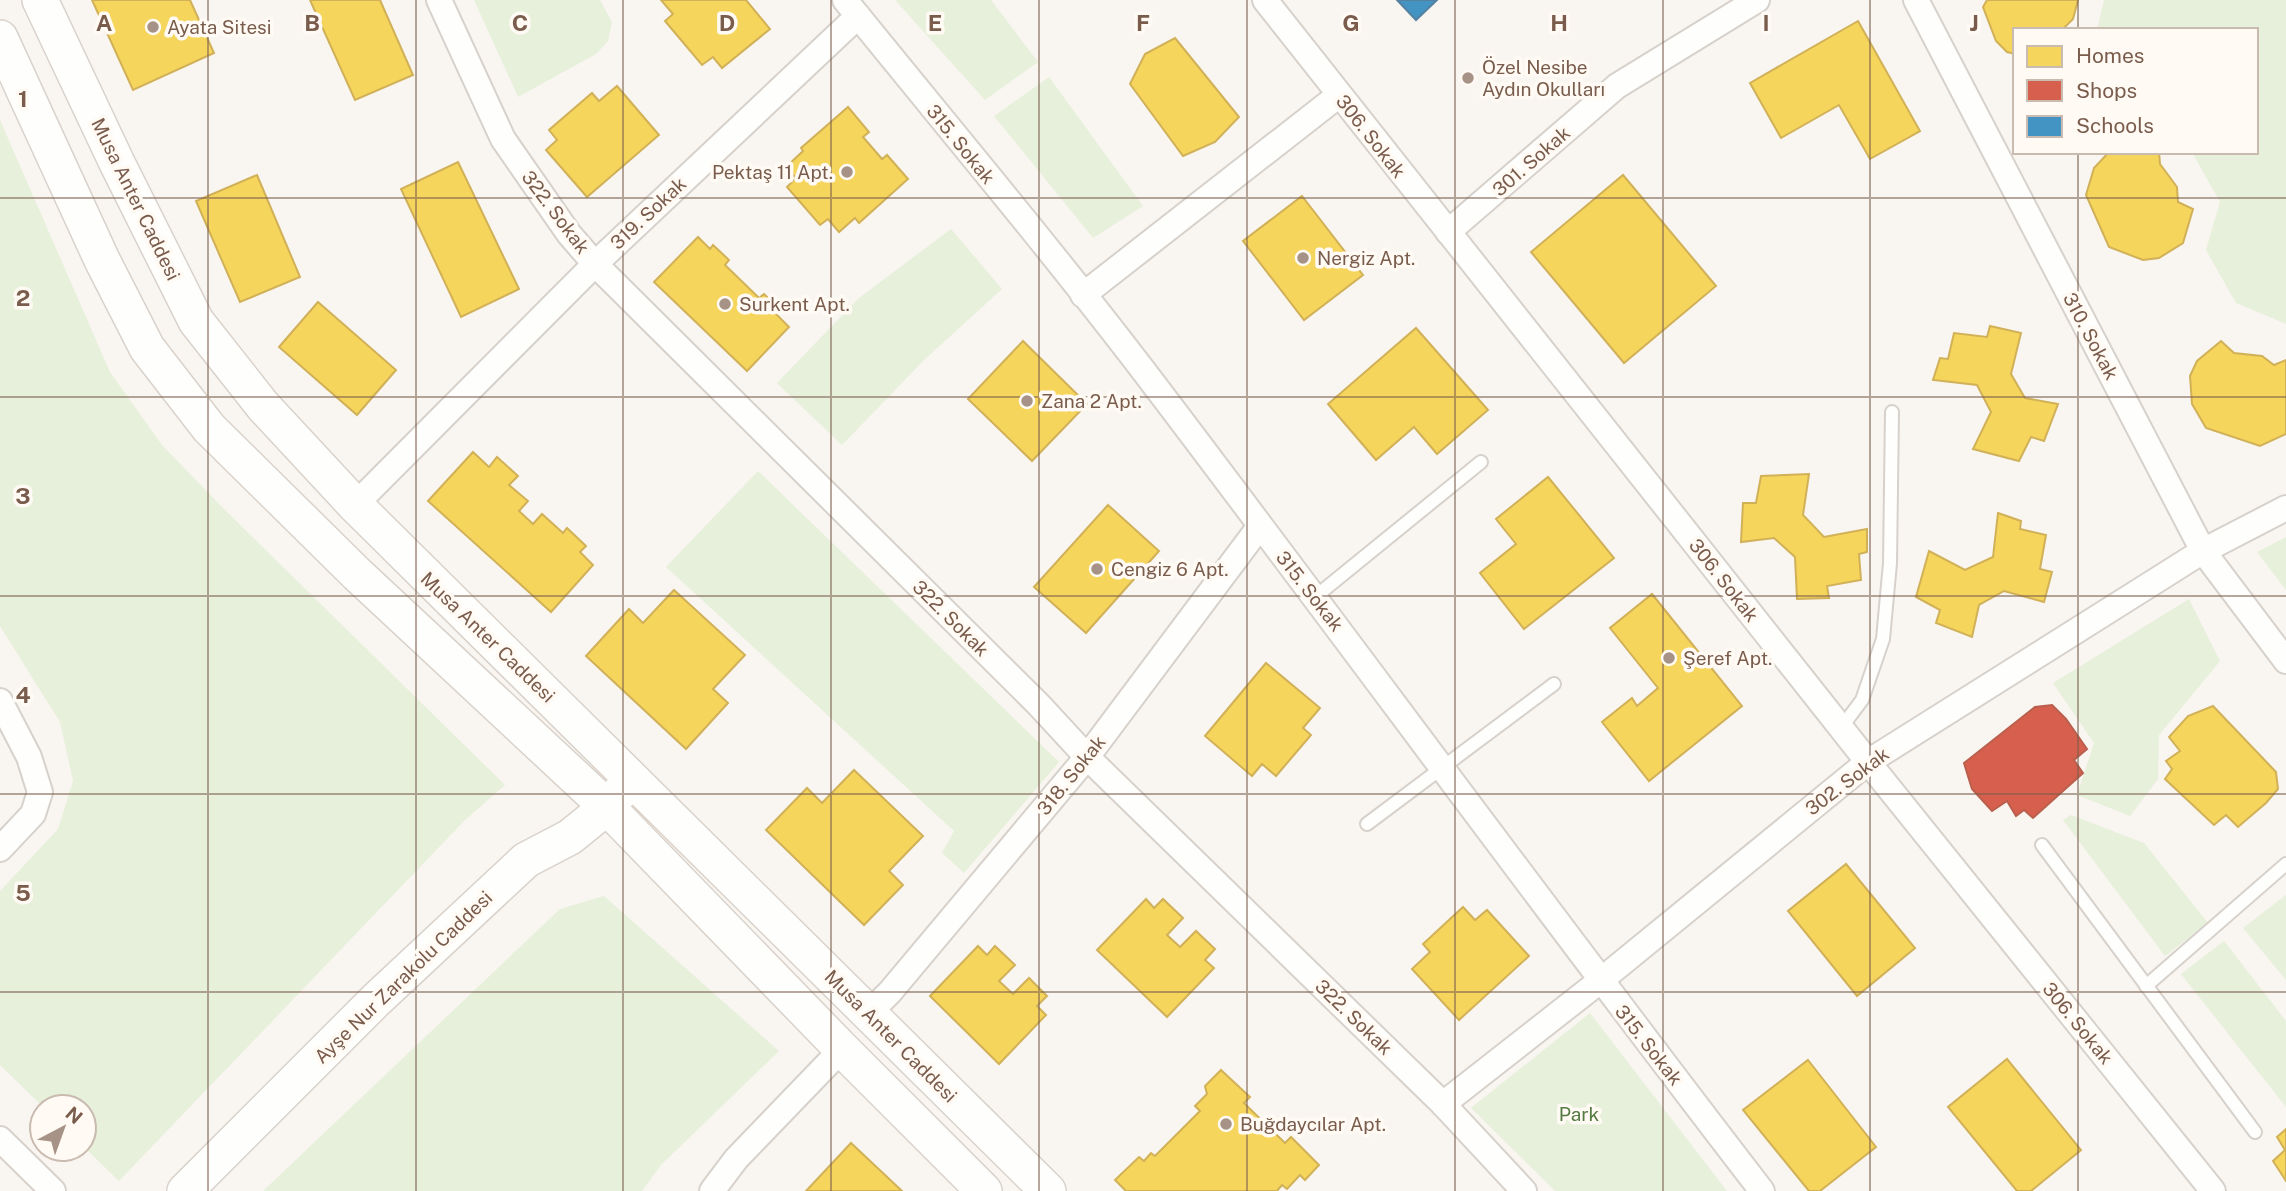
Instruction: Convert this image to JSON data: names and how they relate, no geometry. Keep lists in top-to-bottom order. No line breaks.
{"streets":{"main road":["Musa Anter Caddesi","Ayşe Nur Zarakolu Caddesi"],"street":["306. Sokak","315. Sokak","301. Sokak","322. Sokak","319. Sokak","310. Sokak","318. Sokak","302. Sokak"]},"crossings":[["306. Sokak","301. Sokak"],["306. Sokak","302. Sokak"],["315. Sokak","319. Sokak"],["315. Sokak","318. Sokak"],["315. Sokak","302. Sokak"],["Musa Anter Caddesi","319. Sokak"],["Musa Anter Caddesi","318. Sokak"],["Musa Anter Caddesi","Ayşe Nur Zarakolu Caddesi"],["322. Sokak","319. Sokak"],["322. Sokak","318. Sokak"],["322. Sokak","302. Sokak"],["310. Sokak","302. Sokak"]],"parks":["Park"],"places":["Ayata Sitesi","Özel Nesibe Aydın Okulları","Pektaş 11 Apt.","Nergiz Apt.","Surkent Apt.","Zana 2 Apt.","Cengiz 6 Apt.","Şeref Apt.","Buğdaycılar Apt."],"legend":["Homes","Shops","Schools"],"north":"top right","grid":{"columns":["A","B","C","D","E","F","G","H","I","J"],"rows":["1","2","3","4","5"]}}
